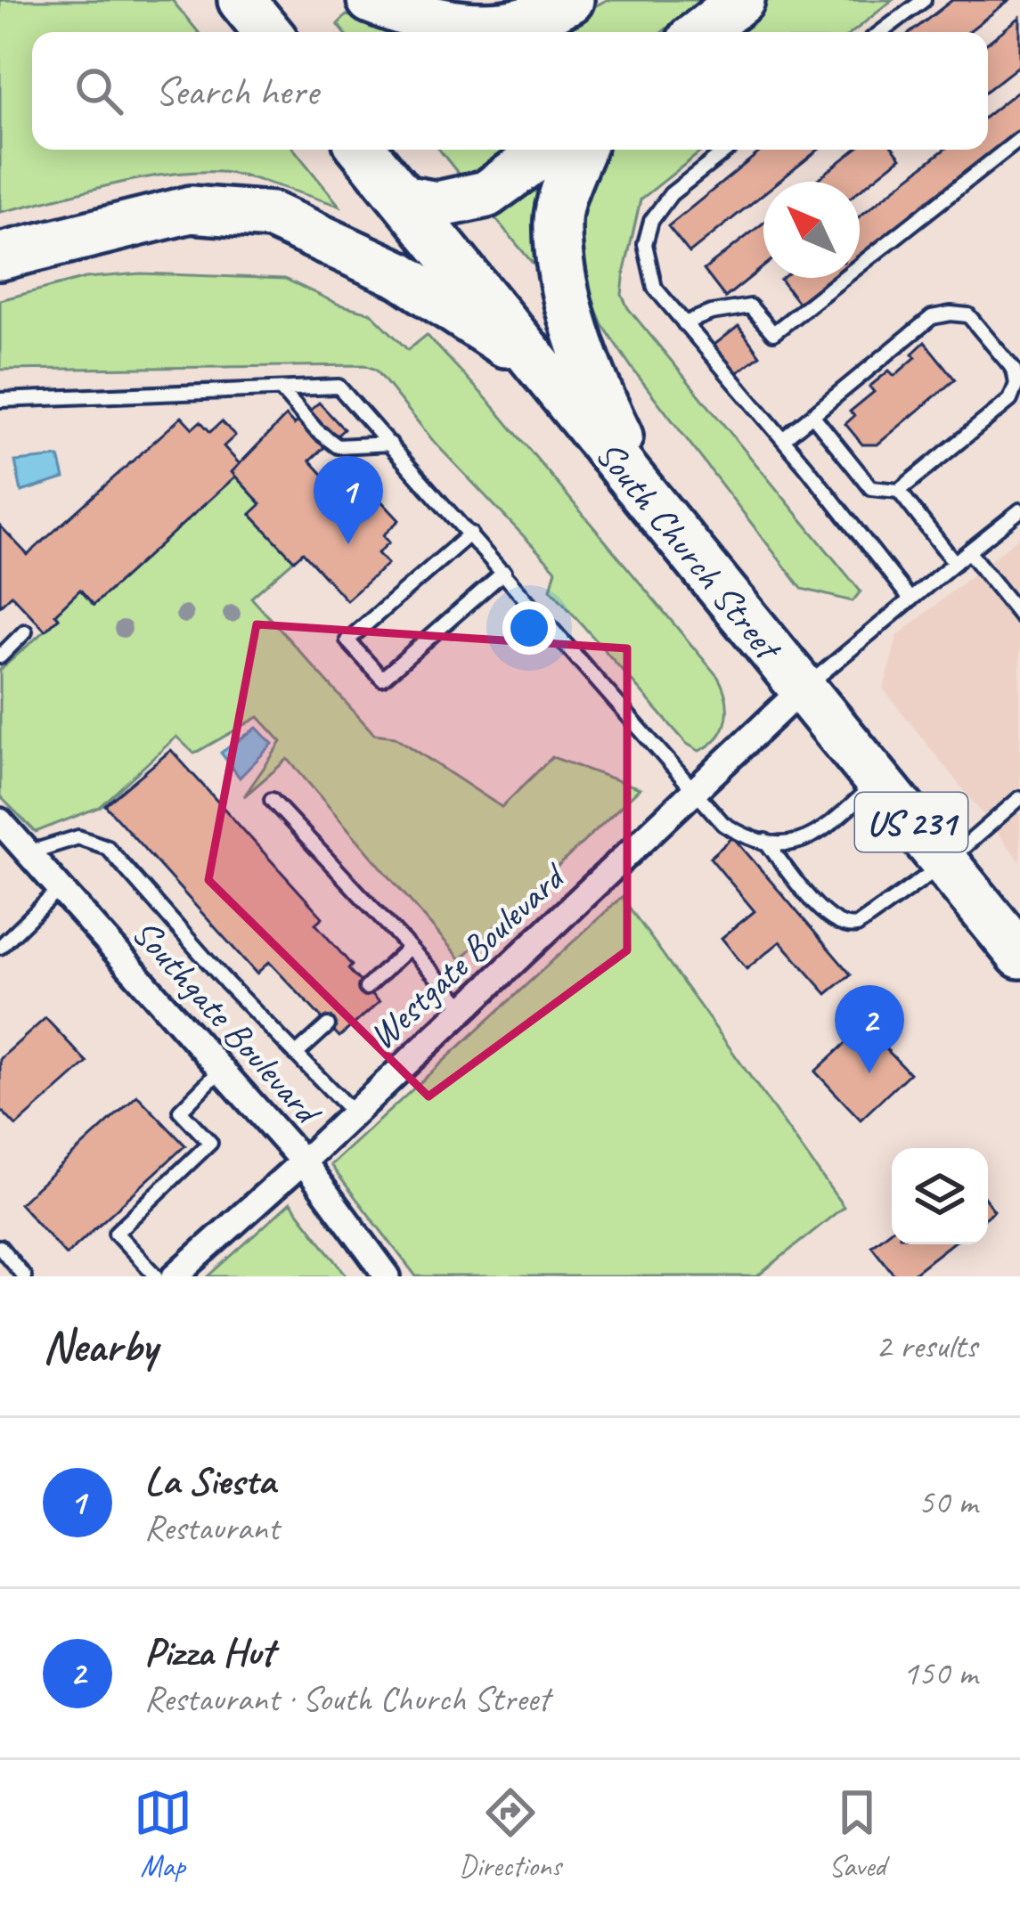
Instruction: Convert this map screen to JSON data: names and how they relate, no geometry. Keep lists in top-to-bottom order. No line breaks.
{"streets":{"highway":["South Church Street","US 231"],"street":["Westgate Boulevard","Southgate Boulevard"]},"crossings":[["South Church Street","Westgate Boulevard"],["Westgate Boulevard","Southgate Boulevard"]],"north":"top left","page":{"search":"Search here","pins":["1","2"],"heading":["Nearby","2 results"],"list":[{"mark":"1","name":"La Siesta","note":"Restaurant","value":"50 m"},{"mark":"2","name":"Pizza Hut","note":"Restaurant · South Church Street","value":"150 m"}],"nav":["Map","Directions","Saved"]}}
